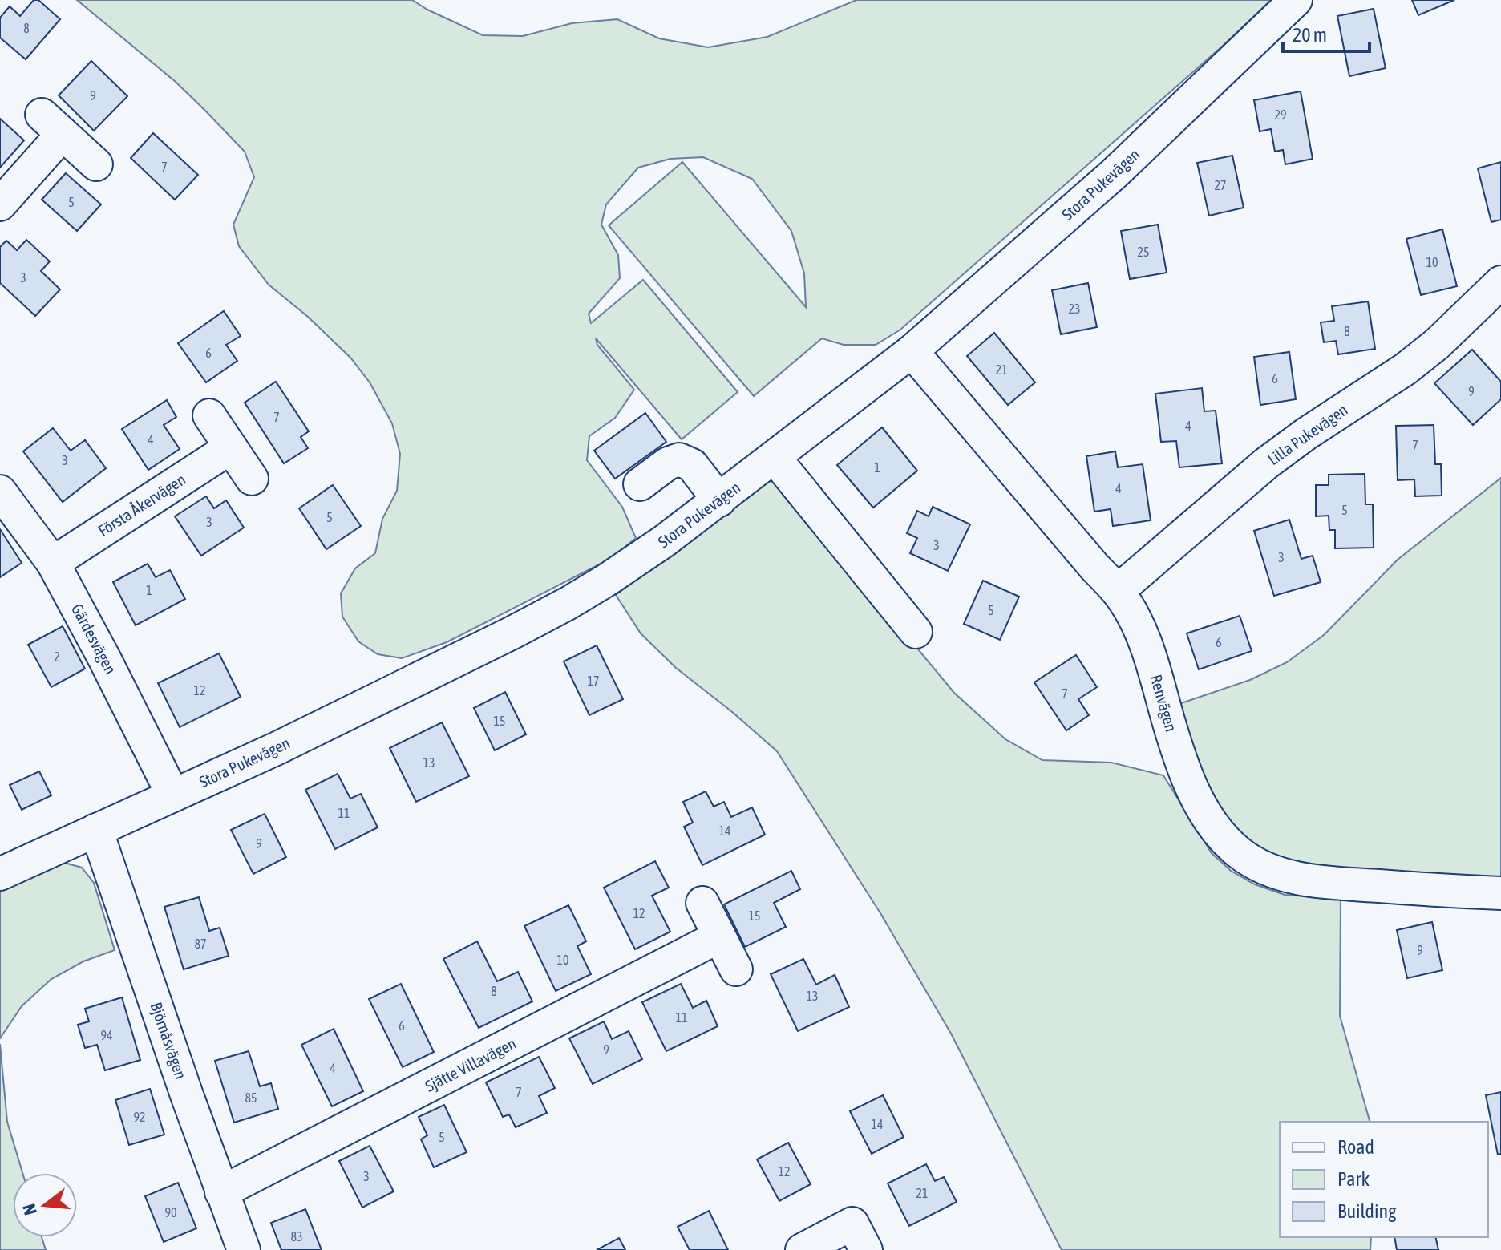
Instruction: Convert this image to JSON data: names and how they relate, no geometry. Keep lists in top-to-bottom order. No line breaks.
{"streets":{"street":["Stora Pukevägen","Lilla Pukevägen","Första Åkervägen","Gärdesvägen","Renvägen","Björnåsvägen","Sjätte Villavägen"]},"crossings":[["Stora Pukevägen","Gärdesvägen"],["Stora Pukevägen","Renvägen"],["Stora Pukevägen","Björnåsvägen"],["Lilla Pukevägen","Renvägen"],["Första Åkervägen","Gärdesvägen"],["Björnåsvägen","Sjätte Villavägen"]],"house_numbers":["8","9","29","7","27","5","25","10","3","23","8","6","21","6","9","7","4","4","7","3","1","4","5","5","3","3","3","1","5","6","2","17","12","7","15","13","11","14","9","12","15","87","9","10","8","13","11","6","94","9","4","7","85","92","14","5","12","3","21","90","83"],"legend":["Road","Park","Building"],"scale_bar":"20 m","north":"left"}
